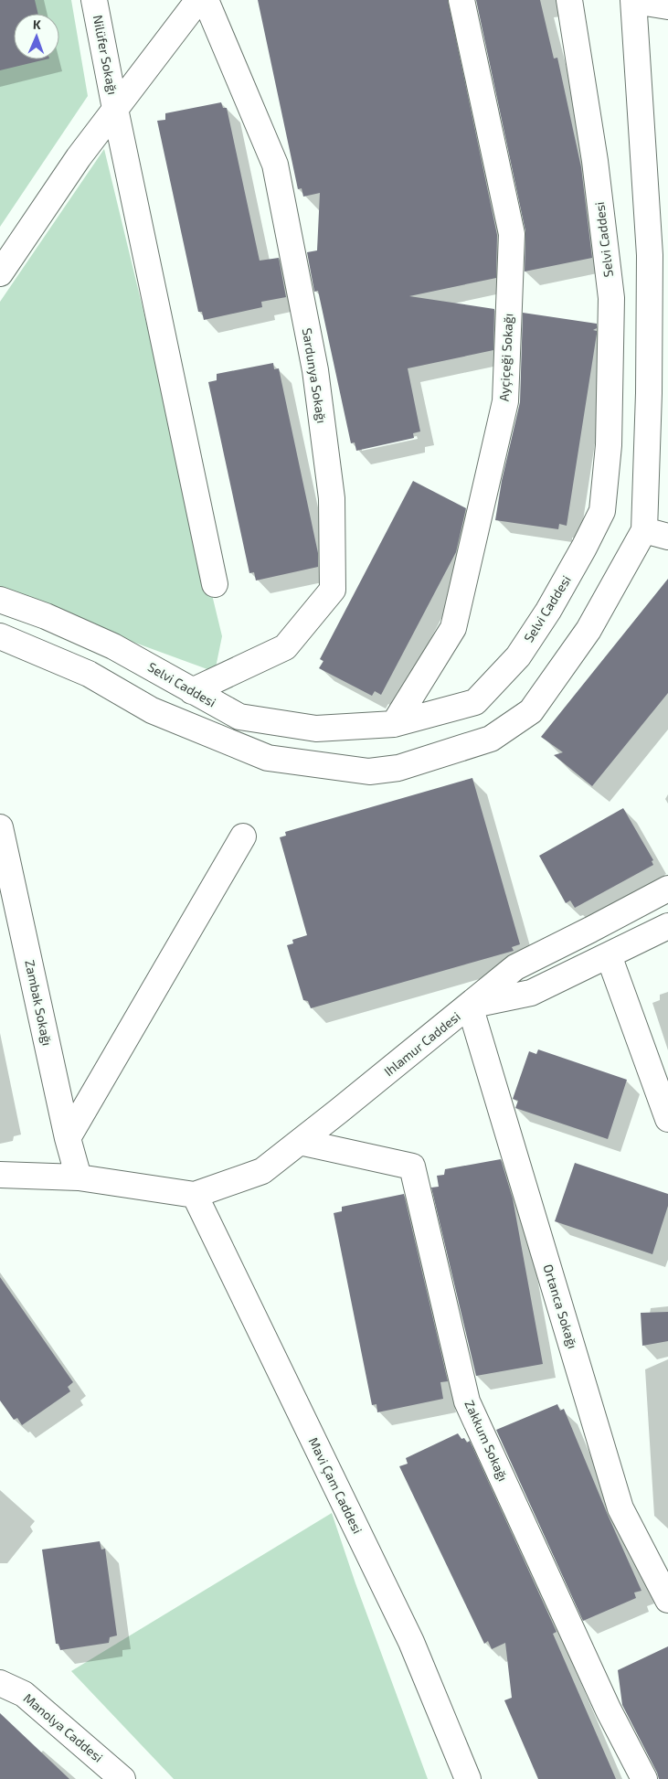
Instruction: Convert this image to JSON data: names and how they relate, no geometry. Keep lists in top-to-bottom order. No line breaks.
{"streets":{"street":["Nilüfer Sokağı","Selvi Caddesi","Ayçiçeği Sokağı","Sardunya Sokağı","Zambak Sokağı","Ihlamur Caddesi","Ortanca Sokağı","Zakkum Sokağı","Mavi Çam Caddesi","Manolya Caddesi"]},"crossings":[["Selvi Caddesi","Ayçiçeği Sokağı"],["Selvi Caddesi","Sardunya Sokağı"],["Ihlamur Caddesi","Ortanca Sokağı"],["Ihlamur Caddesi","Zakkum Sokağı"],["Ihlamur Caddesi","Mavi Çam Caddesi"]],"north":"top"}
